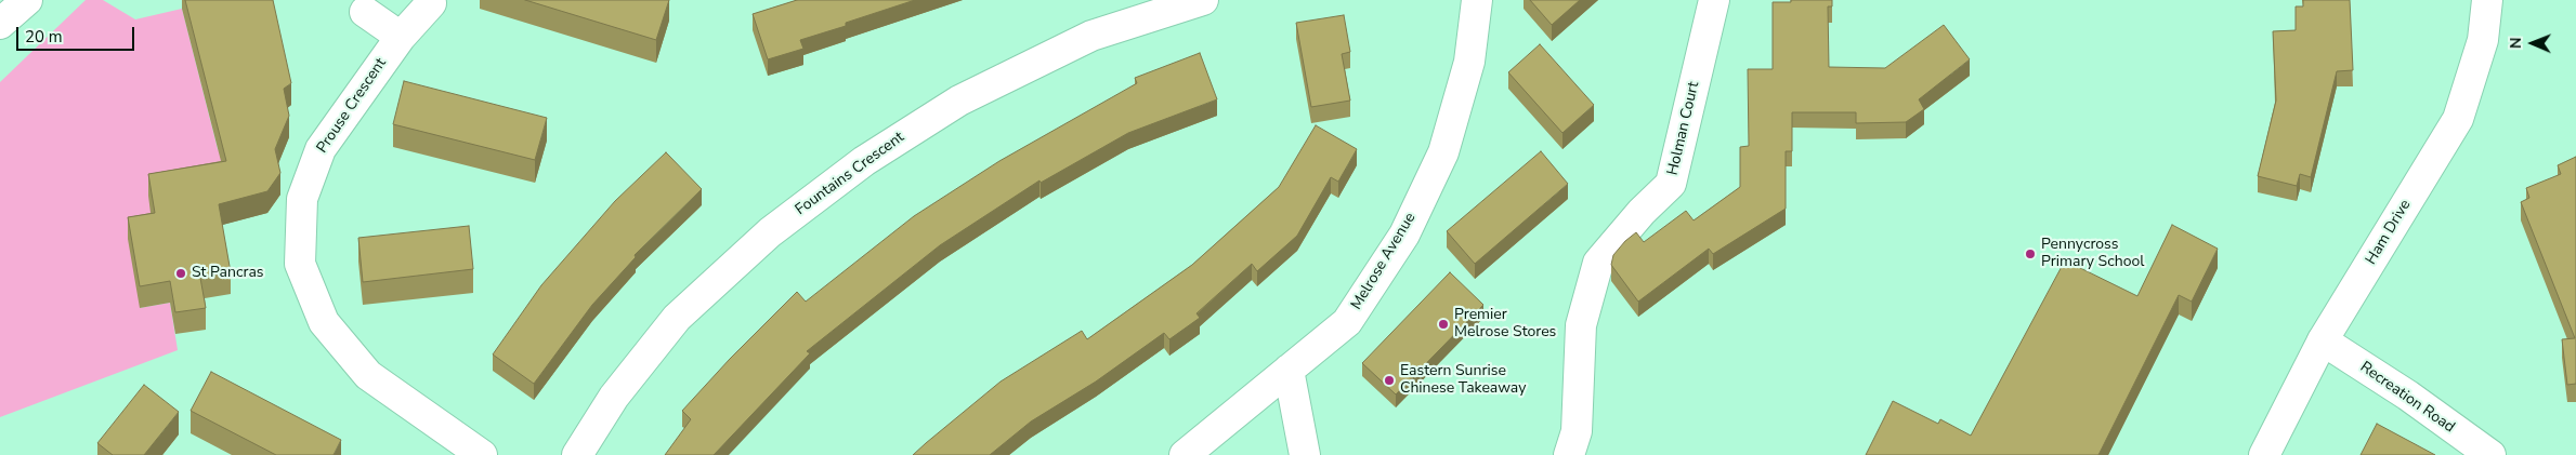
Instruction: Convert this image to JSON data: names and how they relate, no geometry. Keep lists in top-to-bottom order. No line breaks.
{"streets":{"street":["Prouse Crescent","Holman Court","Fountains Crescent","Ham Drive","Melrose Avenue","Recreation Road"]},"crossings":[["Ham Drive","Recreation Road"]],"places":["Pennycross Primary School","St Pancras","Premier Melrose Stores","Eastern Sunrise Chinese Takeaway"],"scale_bar":"20 m","north":"left"}
